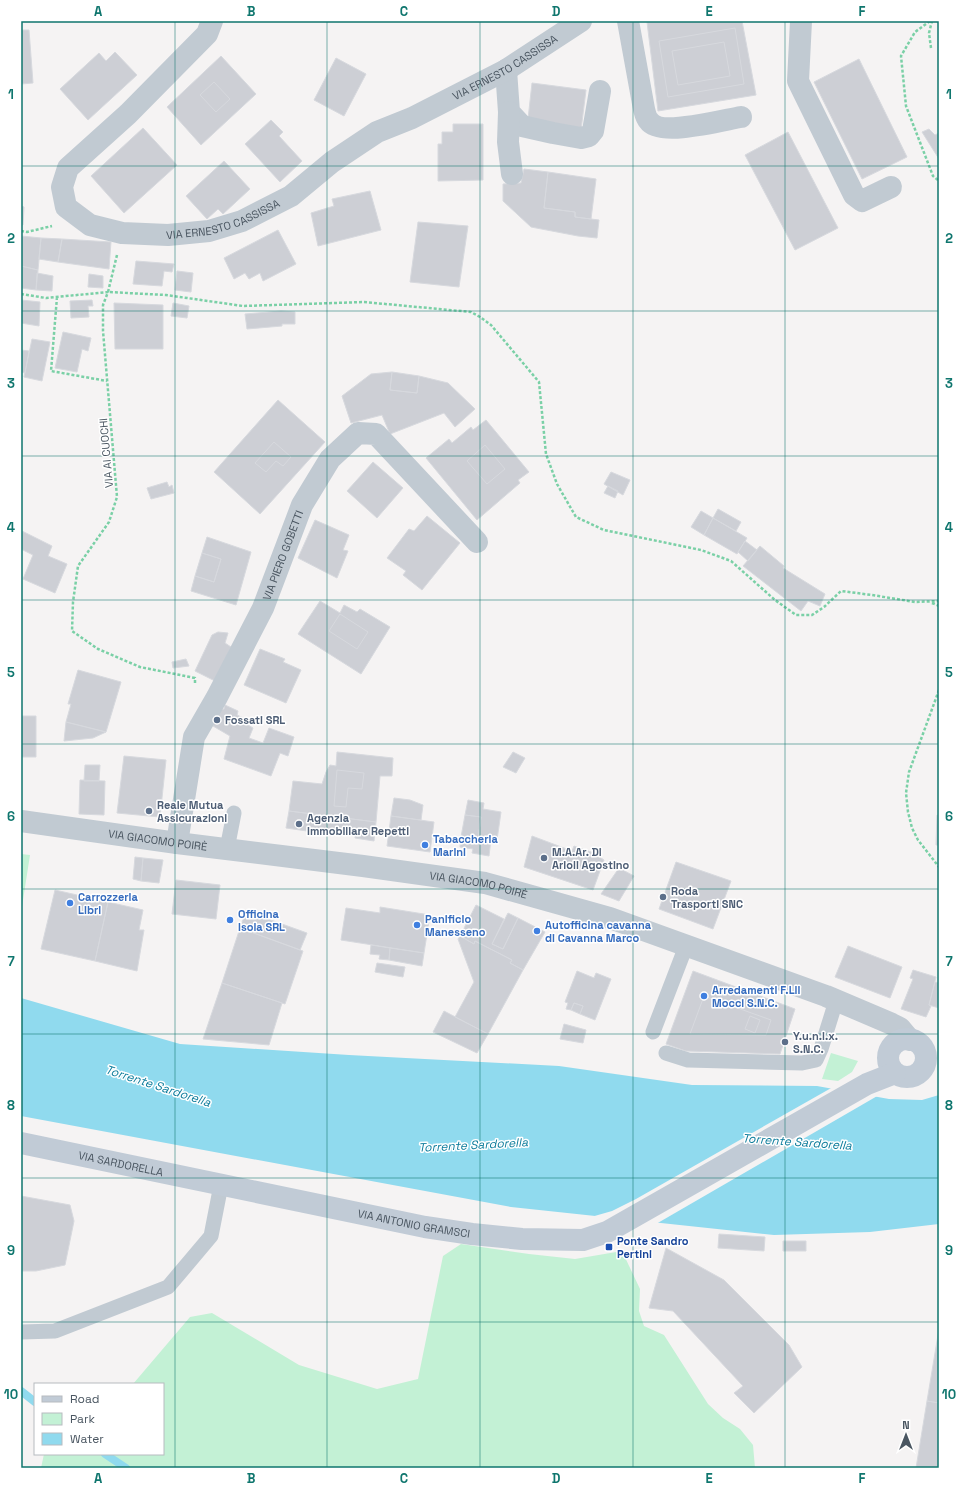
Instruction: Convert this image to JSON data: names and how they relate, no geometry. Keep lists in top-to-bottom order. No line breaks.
{"streets":{"main road":["VIA GIACOMO POIRÈ","VIA SARDORELLA","VIA ANTONIO GRAMSCI"],"street":["VIA ERNESTO CASSISSA","VIA PIERO GOBETTI"],"path":["VIA AI CUOCHI"]},"crossings":[["VIA ERNESTO CASSISSA","VIA AI CUOCHI"],["VIA PIERO GOBETTI","VIA GIACOMO POIRÈ"],["VIA GIACOMO POIRÈ","VIA ANTONIO GRAMSCI"],["VIA SARDORELLA","VIA ANTONIO GRAMSCI"]],"water":["Torrente Sardorella"],"places":{"other":["Fossati SRL","Reale Mutua Assicurazioni","Agenzia Immobiliare Repetti","Tabaccheria Marini","M.A.Ar. Di Arioli Agostino","Roda Trasporti SNC","Carrozzeria Libri","Officina Isola SRL","Panificio Manesseno","Autofficina cavanna di Cavanna Marco","Arredamenti F.Lli Mocci S.N.C.","Y.u.n.i.x. S.N.C."],"transit":["Ponte Sandro Pertini"]},"legend":["Road","Park","Water"],"north":"top","grid":{"columns":["A","B","C","D","E","F"],"rows":["1","2","3","4","5","6","7","8","9","10"]}}
